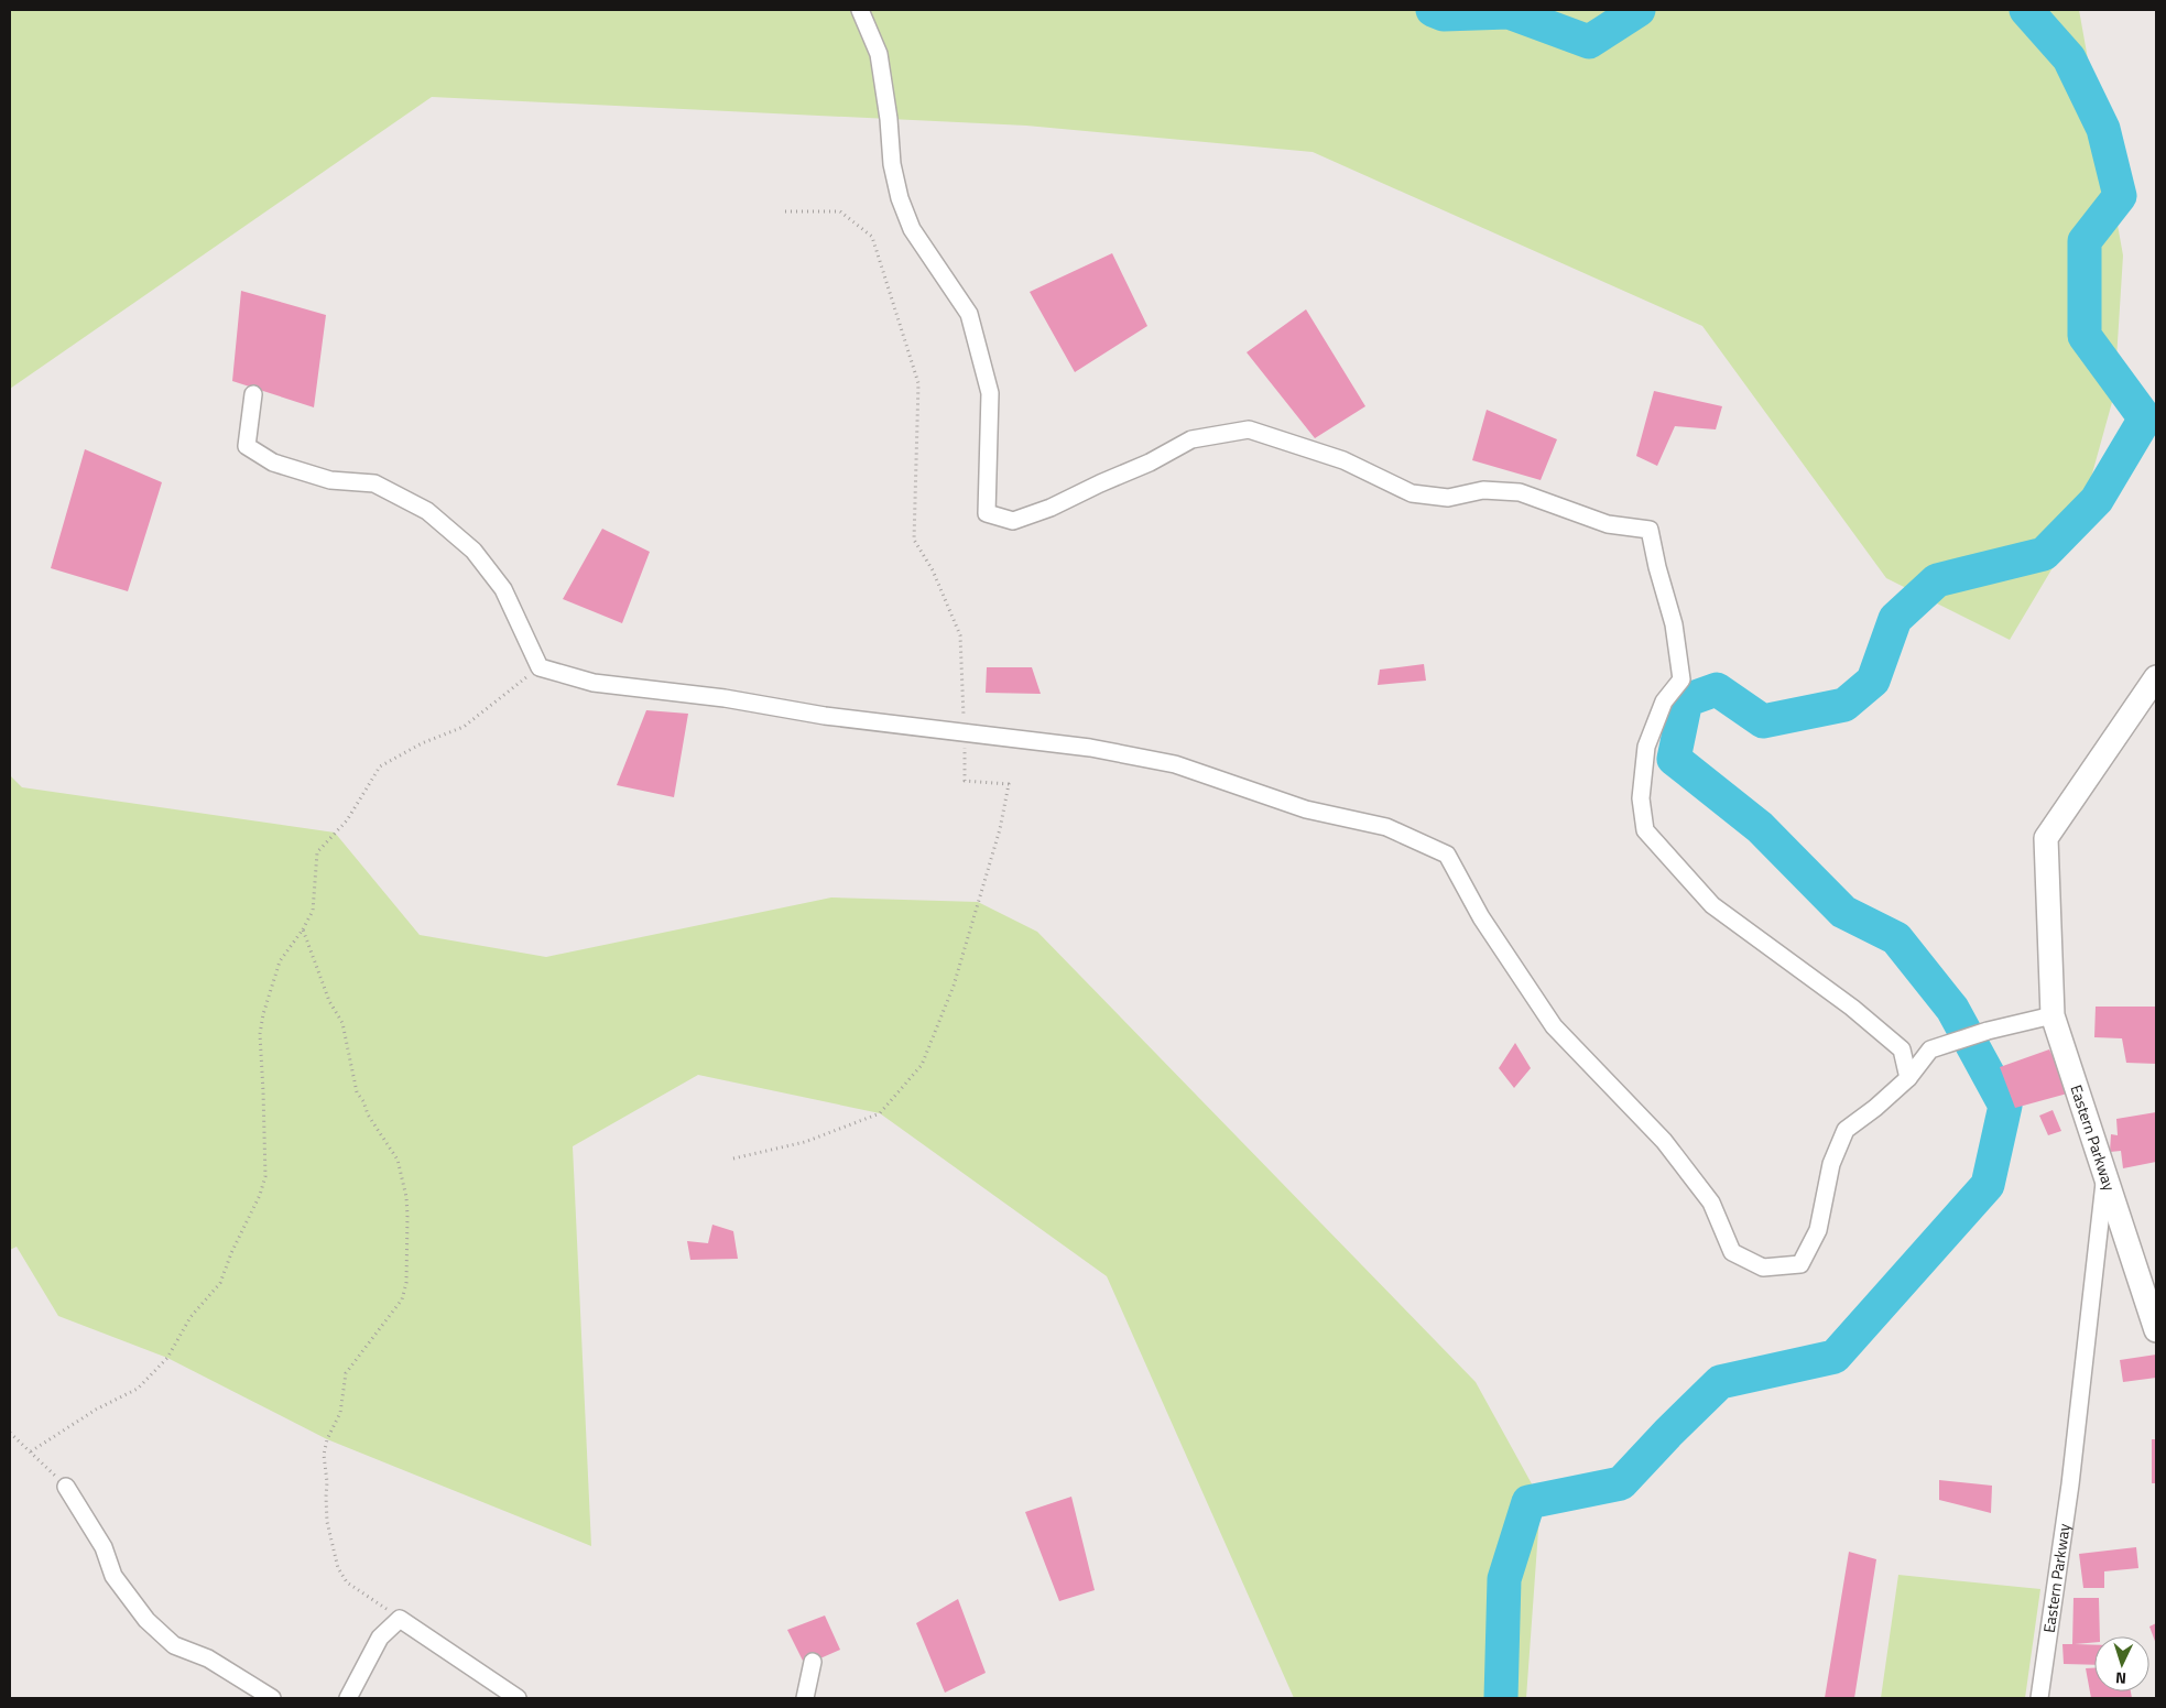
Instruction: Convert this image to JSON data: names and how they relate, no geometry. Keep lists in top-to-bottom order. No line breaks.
{"streets":{"street":["Eastern Parkway"]},"north":"bottom"}
